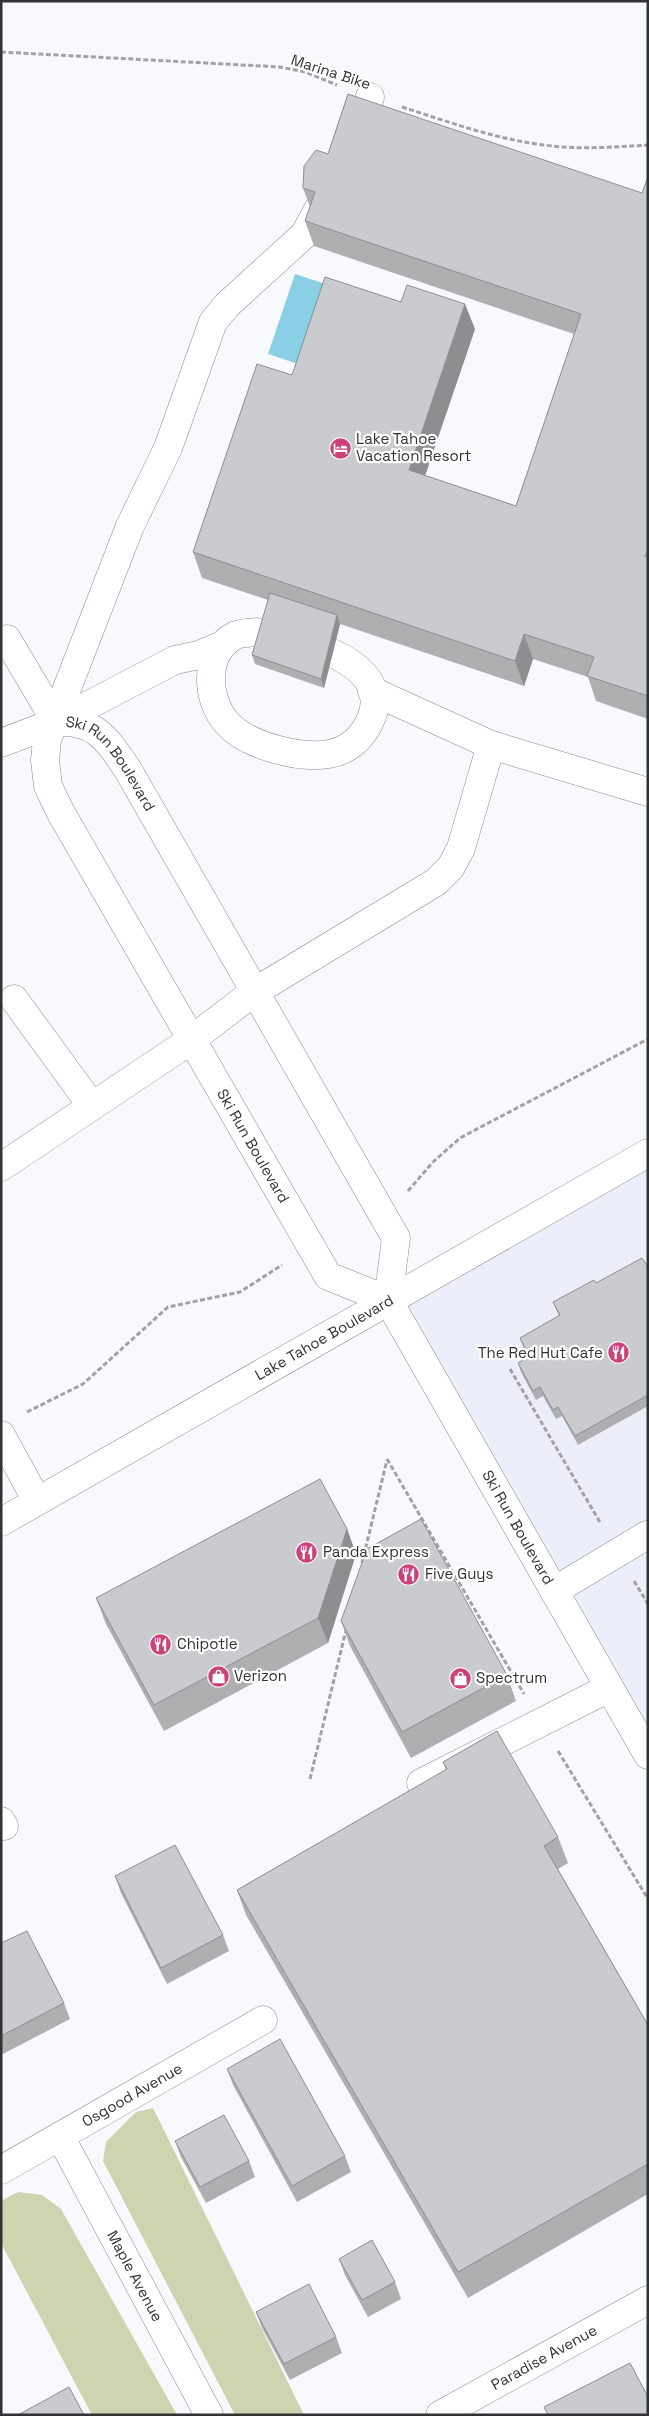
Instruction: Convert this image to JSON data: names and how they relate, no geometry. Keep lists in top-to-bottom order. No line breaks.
{"streets":{"main road":["Ski Run Boulevard","Lake Tahoe Boulevard","Osgood Avenue","Maple Avenue","Paradise Avenue"],"path":["Marina Bike"]},"crossings":[["Ski Run Boulevard","Lake Tahoe Boulevard"],["Osgood Avenue","Maple Avenue"]],"places":{"hotel":["Lake Tahoe Vacation Resort"],"restaurant":["The Red Hut Cafe","Panda Express","Five Guys","Chipotle"],"shop":["Verizon","Spectrum"]}}
